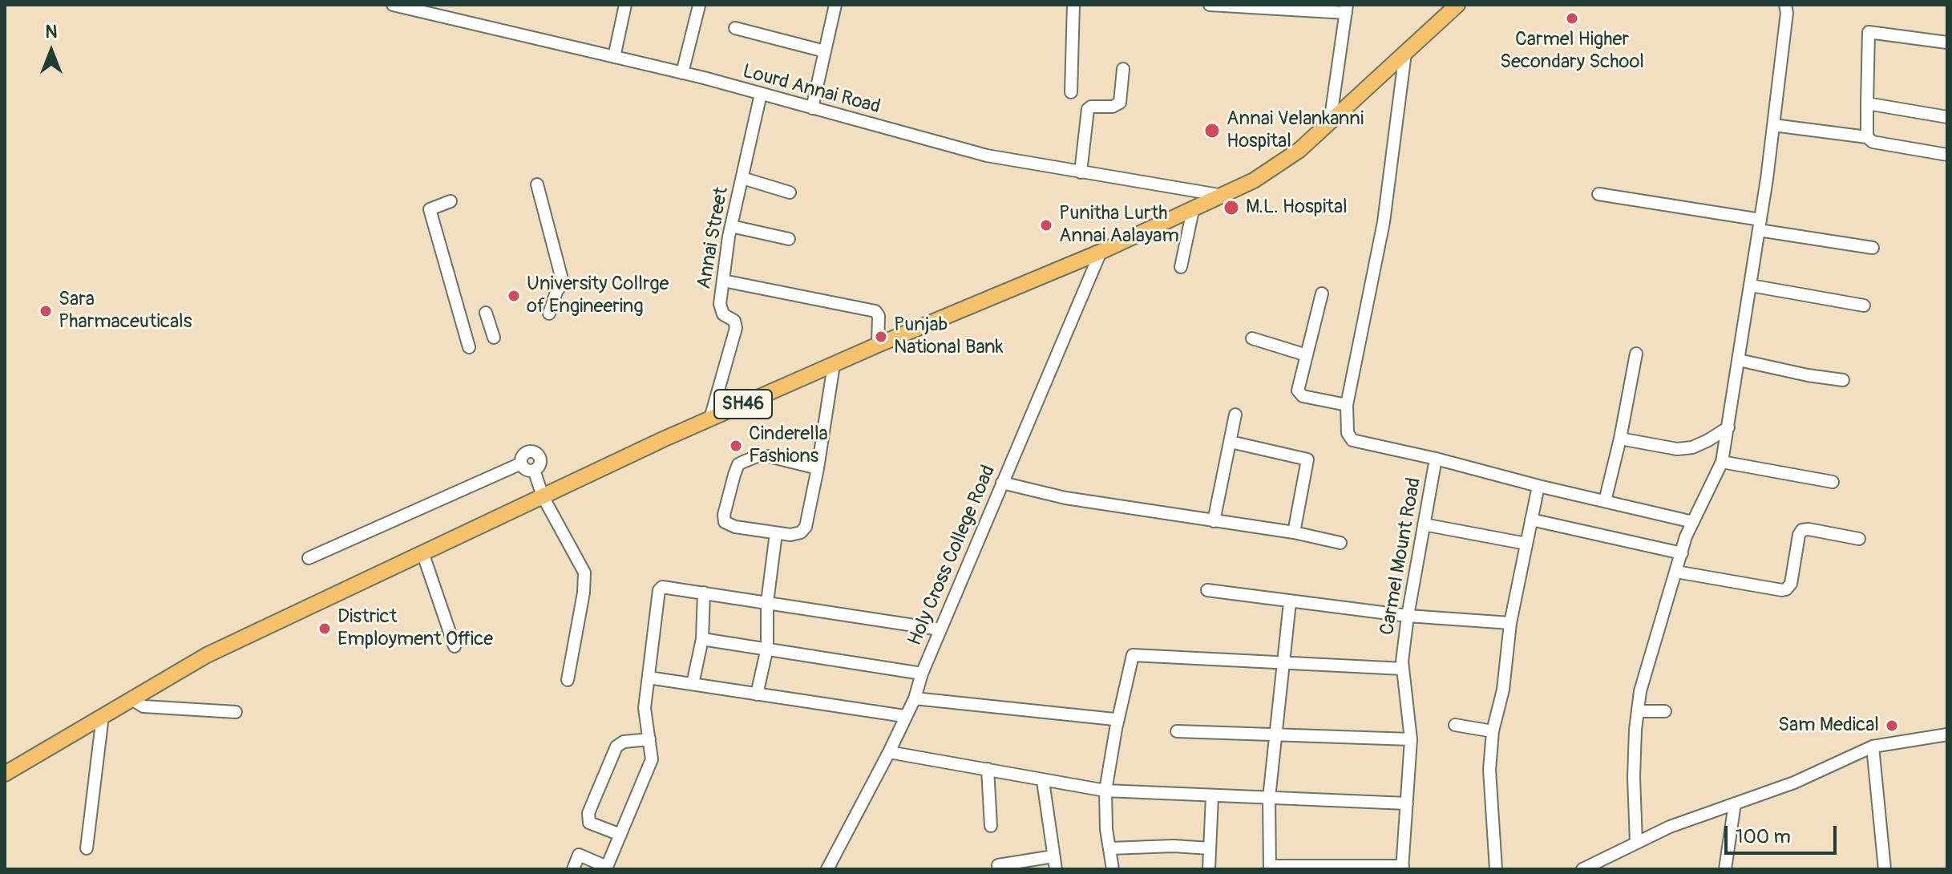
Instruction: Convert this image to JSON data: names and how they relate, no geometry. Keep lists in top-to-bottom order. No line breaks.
{"streets":{"main road":["SH46"],"street":["Lourd Annai Road","Annai Street","Holy Cross College Road","Carmel Mount Road"]},"crossings":[["Lourd Annai Road","Annai Street"],["Lourd Annai Road","SH46"],["Annai Street","SH46"],["SH46","Holy Cross College Road"],["SH46","Carmel Mount Road"]],"places":["Carmel Higher Secondary School","Annai Velankanni Hospital","M.L. Hospital","Punitha Lurth Annai Aalayam","University Collrge of Engineering","Sara Pharmaceuticals","Punjab National Bank","Cinderella Fashions","District Employment Office","Sam Medical"],"scale_bar":"100 m","north":"top"}
